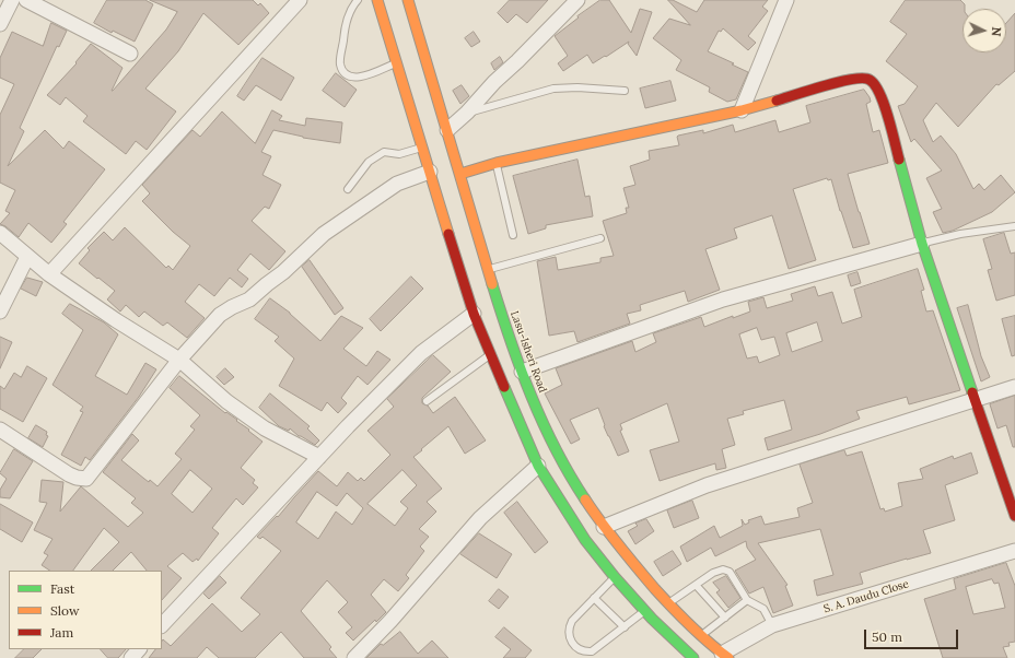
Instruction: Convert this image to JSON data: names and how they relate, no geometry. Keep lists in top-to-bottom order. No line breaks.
{"streets":{"main road":["Lasu-Isheri Road"],"street":["S. A. Daudu Close"]},"crossings":[["Lasu-Isheri Road","S. A. Daudu Close"]],"legend":["Fast","Slow","Jam"],"scale_bar":"50 m","north":"right"}
